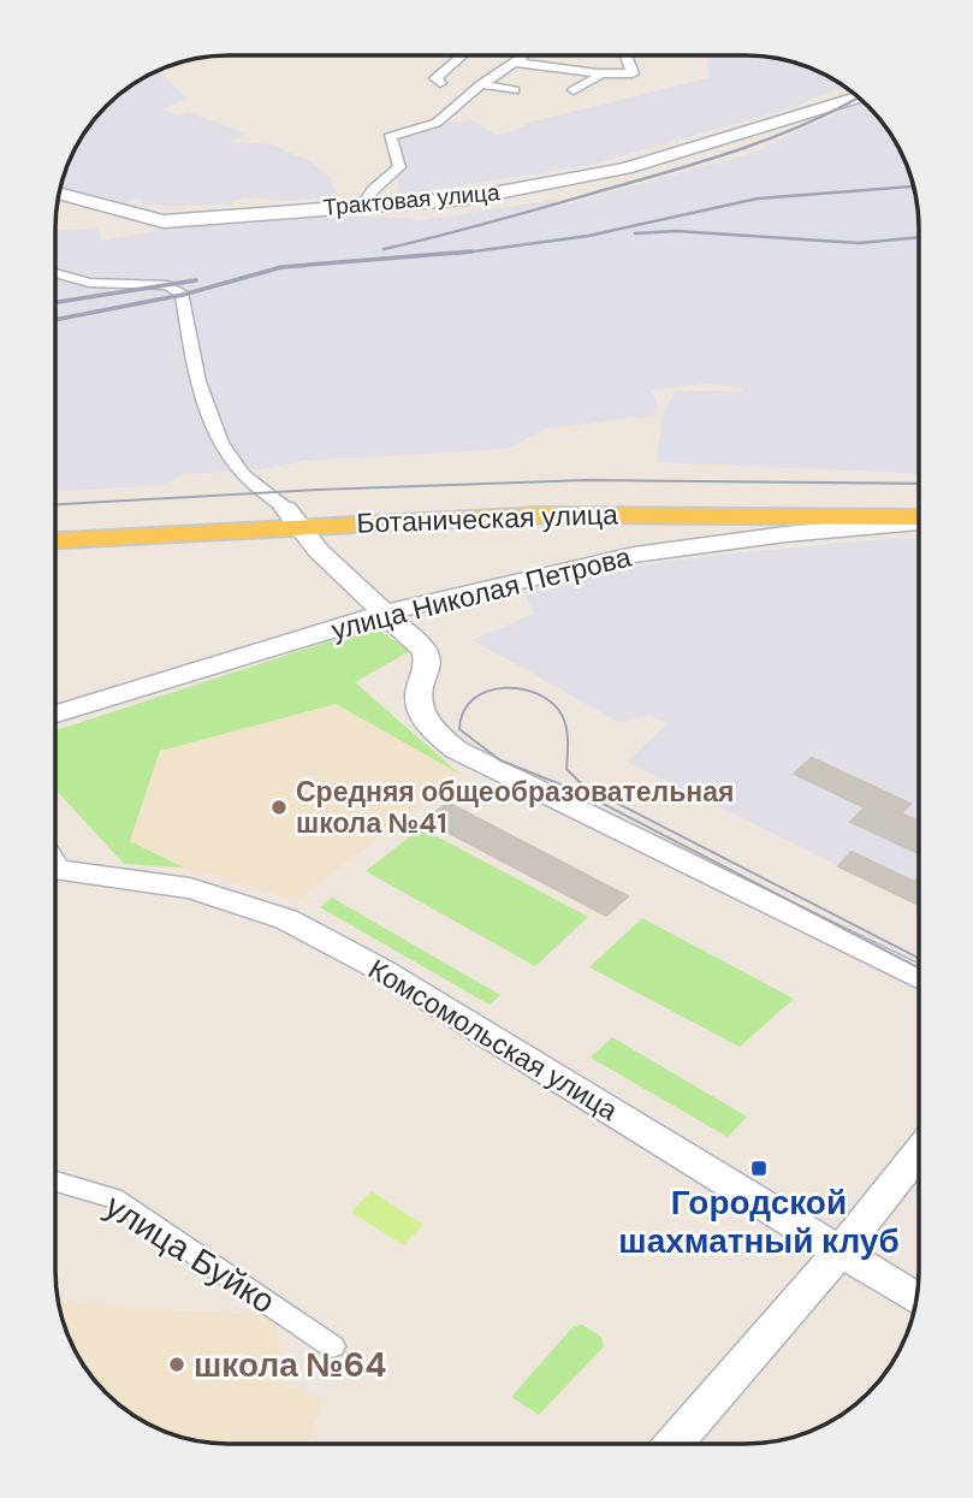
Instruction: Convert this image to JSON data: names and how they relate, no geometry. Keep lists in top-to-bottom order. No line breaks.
{"streets":{"main road":["Трактовая улица","Ботаническая улица","улица Николая Петрова","Комсомольская улица"],"street":["улица Буйко"]},"places":{"other":["Средняя общеобразовательная школа №41","школа №64"],"transit":["Городской шахматный клуб"]}}
